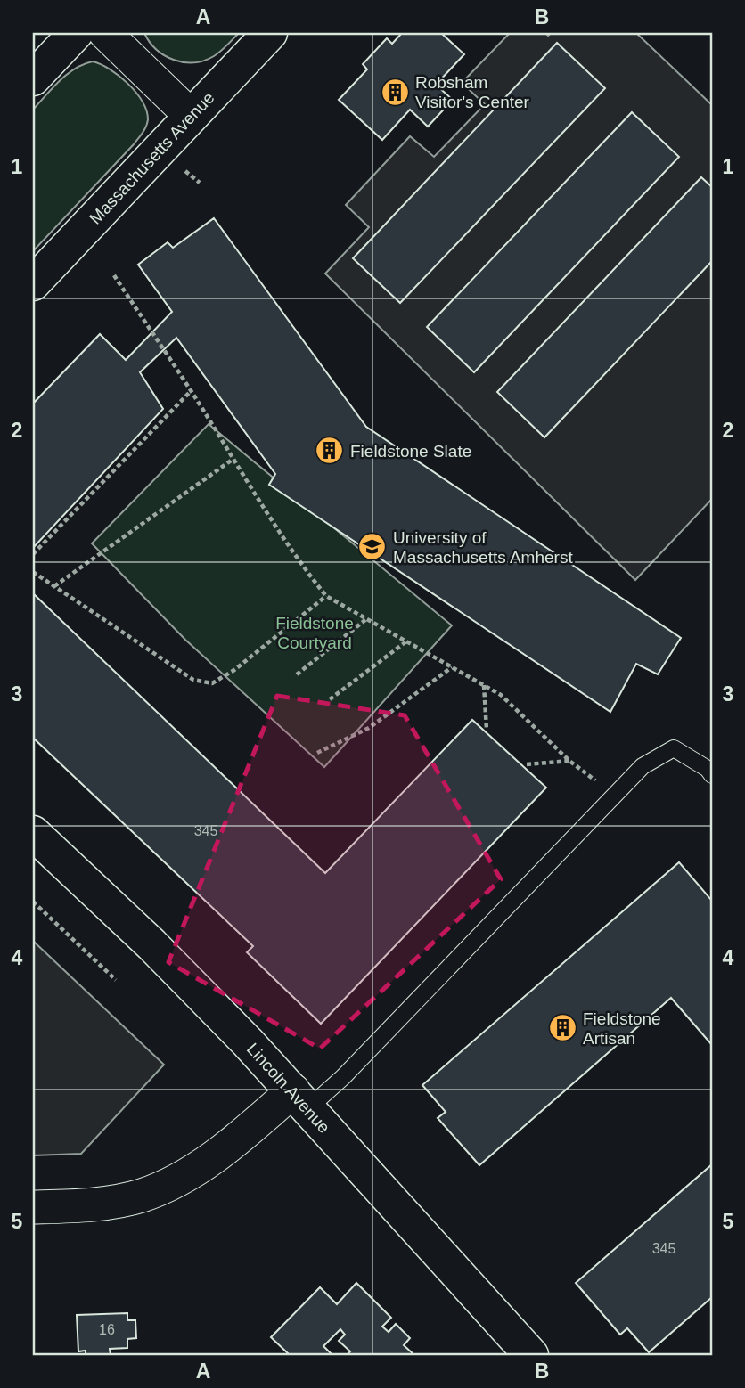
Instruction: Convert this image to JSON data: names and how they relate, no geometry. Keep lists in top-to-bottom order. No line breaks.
{"streets":{"street":["Massachusetts Avenue","Lincoln Avenue"]},"parks":["Fieldstone Courtyard"],"places":{"building":["Robsham Visitor's Center","Fieldstone Slate","Fieldstone Artisan"],"school or university":["University of Massachusetts Amherst"]},"house_numbers":["345","345","16"],"grid":{"columns":["A","B"],"rows":["1","2","3","4","5"]}}
